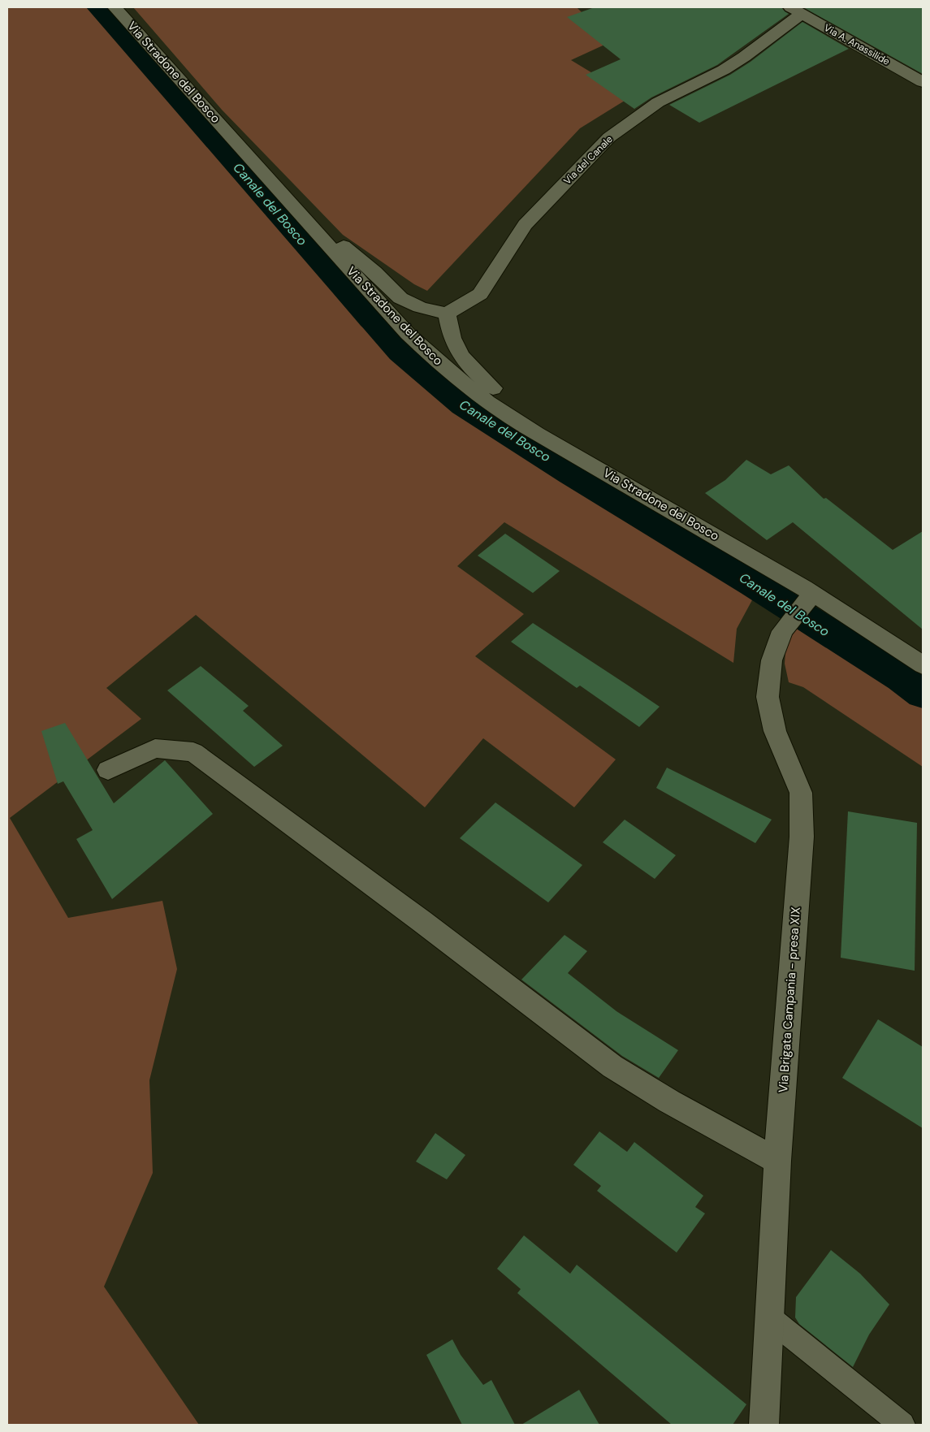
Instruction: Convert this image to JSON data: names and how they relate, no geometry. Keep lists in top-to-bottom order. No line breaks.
{"streets":{"street":["Via A. Anassilide","Via Stradone del Bosco","Via del Canale","Via Brigata Campania - presa XIX"]},"crossings":[["Via A. Anassilide","Via del Canale"],["Via Stradone del Bosco","Via Brigata Campania - presa XIX"]],"water":["Canale del Bosco"]}
